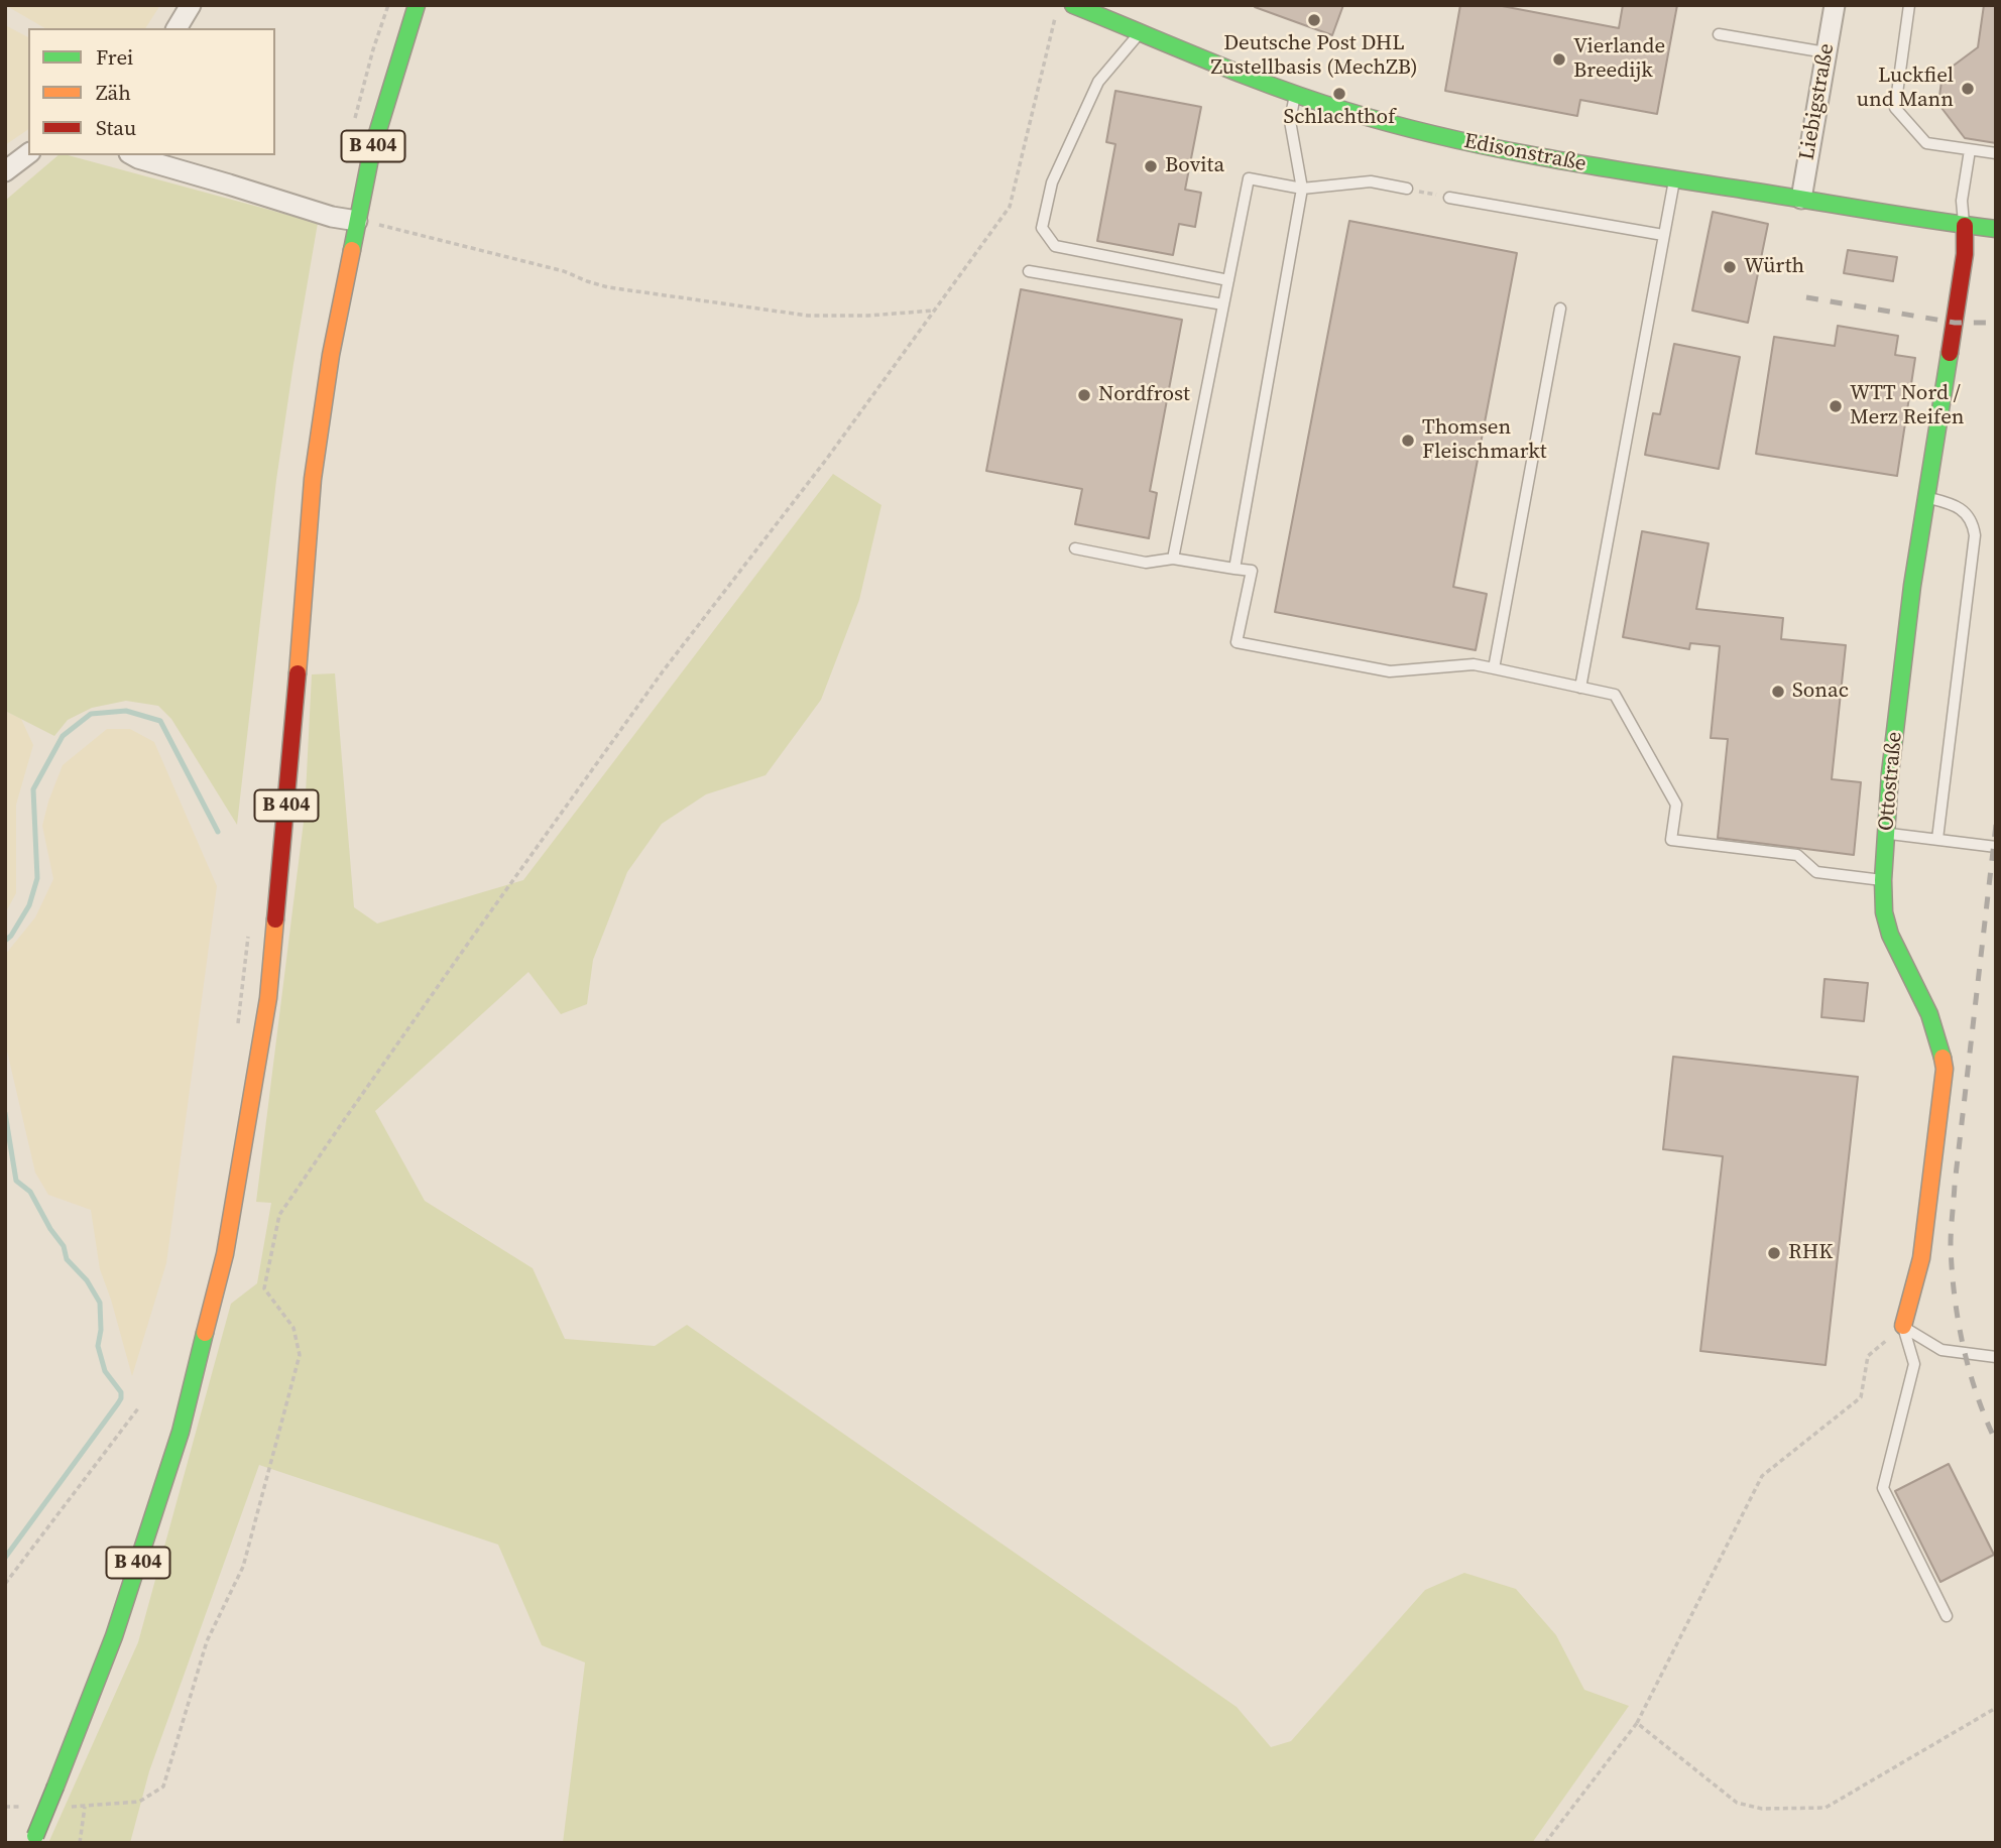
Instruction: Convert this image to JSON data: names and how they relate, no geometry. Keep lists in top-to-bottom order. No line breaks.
{"streets":{"street":["Liebigstraße","B 404","Edisonstraße","Ottostraße"]},"crossings":[["Liebigstraße","Edisonstraße"],["Edisonstraße","Ottostraße"]],"places":["Deutsche Post DHL Zustellbasis (MechZB)","Vierlande Breedijk","Luckfiel und Mann","Schlachthof","Bovita","Würth","Nordfrost","WTT Nord / Merz Reifen","Thomsen Fleischmarkt","Sonac","RHK"],"legend":["Frei","Zäh","Stau"]}
